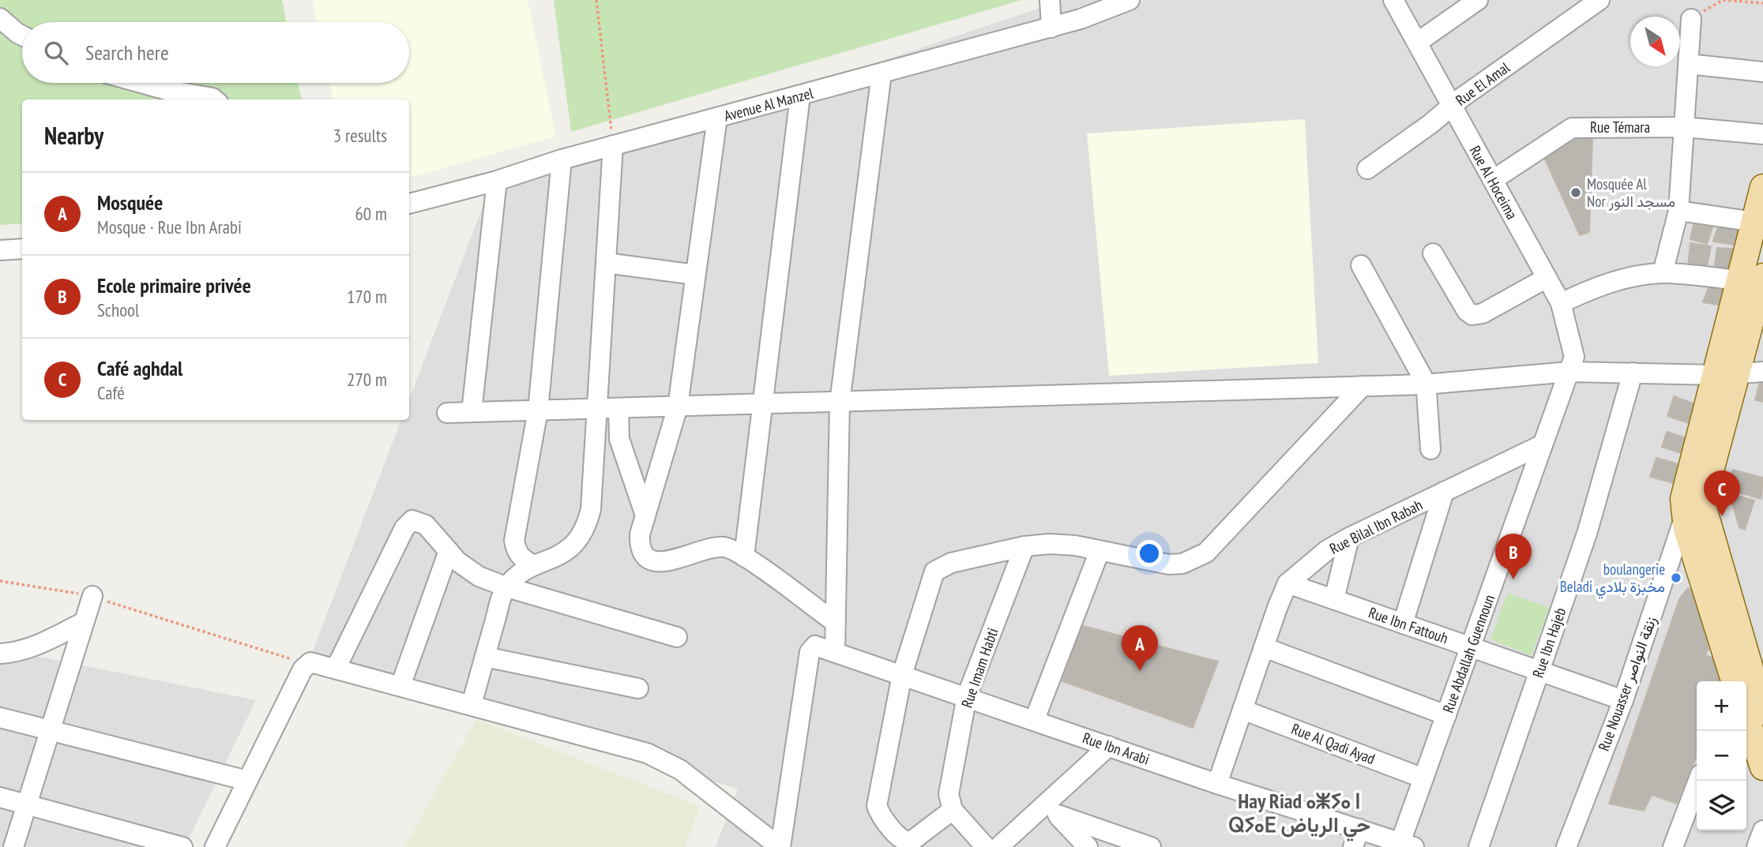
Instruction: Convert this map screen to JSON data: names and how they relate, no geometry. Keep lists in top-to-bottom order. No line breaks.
{"streets":{"main road":["Rue Nouasser زنقة النواصر"],"street":["Rue El Amal","Avenue Al Manzel","Rue Témara","Rue Al Hoceima","Rue Bilal Ibn Rabah","Rue Ibn Fattouh","Rue Ibn Hajeb","Rue Abdallah Guennoun","Rue Imam Habti","Rue Al Qadi Ayad","Rue Ibn Arabi"]},"crossings":[["Rue El Amal","Rue Al Hoceima"],["Rue Témara","Rue Al Hoceima"],["Rue Al Hoceima","Rue Abdallah Guennoun"],["Rue Bilal Ibn Rabah","Rue Ibn Fattouh"],["Rue Bilal Ibn Rabah","Rue Abdallah Guennoun"],["Rue Bilal Ibn Rabah","Rue Al Qadi Ayad"],["Rue Bilal Ibn Rabah","Rue Ibn Arabi"],["Rue Ibn Fattouh","Rue Ibn Hajeb"],["Rue Ibn Fattouh","Rue Abdallah Guennoun"],["Rue Ibn Fattouh","Rue Nouasser زنقة النواصر"],["Rue Abdallah Guennoun","Rue Al Qadi Ayad"],["Rue Abdallah Guennoun","Rue Ibn Arabi"],["Rue Imam Habti","Rue Ibn Arabi"]],"districts":["Hay Riad ⴰⵥⵢⴰ ⵏ ⵕⵢⴰⴹ حي الرياض"],"places":["Mosquée Al Nor مسجد النور","boulangerie Beladi مخبزة بلادي"],"north":"bottom right","page":{"search":"Search here","heading":["Nearby","3 results"],"list":[{"mark":"A","name":"Mosquée","note":"Mosque · Rue Ibn Arabi","value":"60 m"},{"mark":"B","name":"Ecole primaire privée","note":"School","value":"170 m"},{"mark":"C","name":"Café aghdal","note":"Café","value":"270 m"}],"pins":["C","B","A"],"map_buttons":["+","−"]}}
